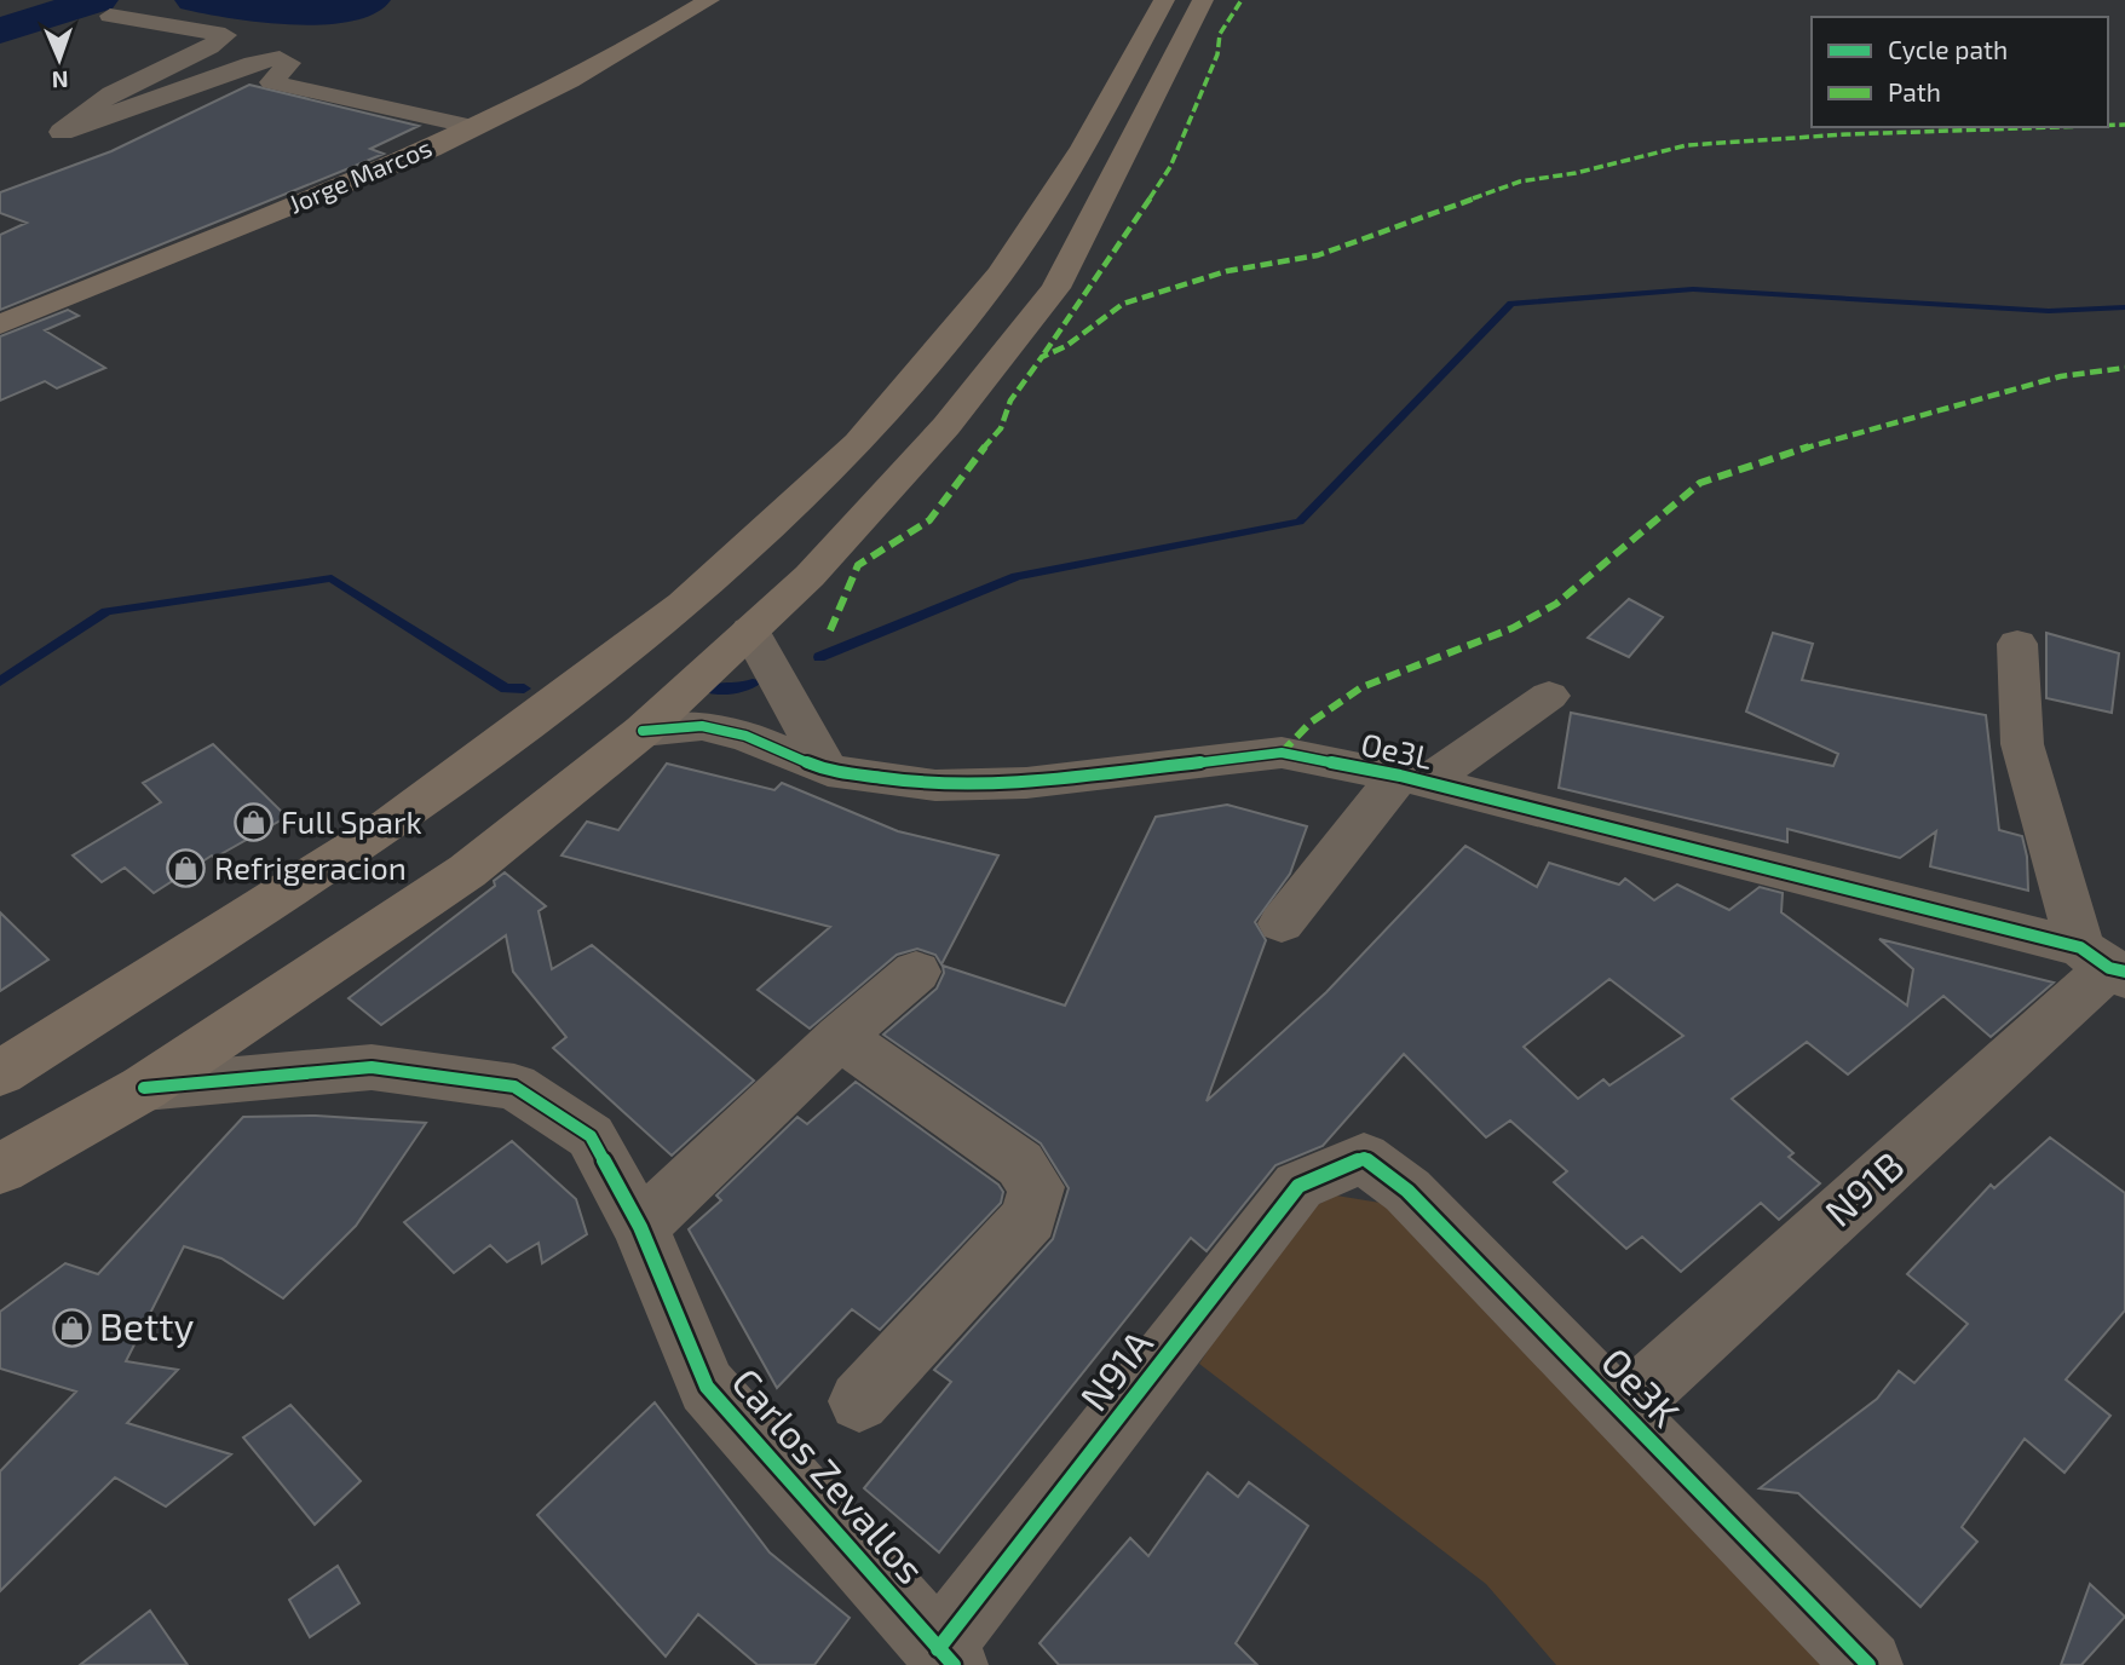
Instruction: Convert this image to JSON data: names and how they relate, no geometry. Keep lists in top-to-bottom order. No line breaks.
{"streets":{"main road":["Jorge Marcos"],"street":["Oe3L","N91B","N91A","Oe3K","Carlos Zevallos"]},"crossings":[["Oe3L","N91B"],["N91B","Oe3K"],["N91A","Oe3K"],["N91A","Carlos Zevallos"]],"places":{"shop":["Full Spark","Refrigeracion","Betty"]},"legend":["Cycle path","Path"],"north":"bottom"}
